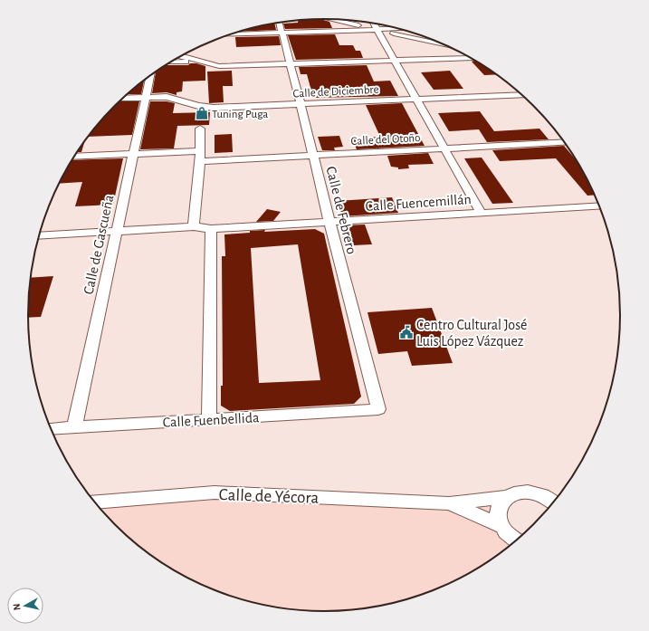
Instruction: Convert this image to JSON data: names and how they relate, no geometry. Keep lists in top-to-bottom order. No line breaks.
{"streets":{"street":["Calle de Diciembre","Calle del Otoño","Calle Fuencemillán","Calle de Febrero","Calle de Gascueña","Calle Fuenbellida","Calle de Yécora"]},"crossings":[["Calle de Diciembre","Calle de Febrero"],["Calle de Diciembre","Calle de Gascueña"],["Calle del Otoño","Calle de Febrero"],["Calle del Otoño","Calle de Gascueña"],["Calle Fuencemillán","Calle de Febrero"],["Calle de Febrero","Calle Fuenbellida"],["Calle de Gascueña","Calle Fuenbellida"]],"places":{"shop":["Tuning Puga"],"public building":["Centro Cultural José Luis López Vázquez"]},"north":"left"}
